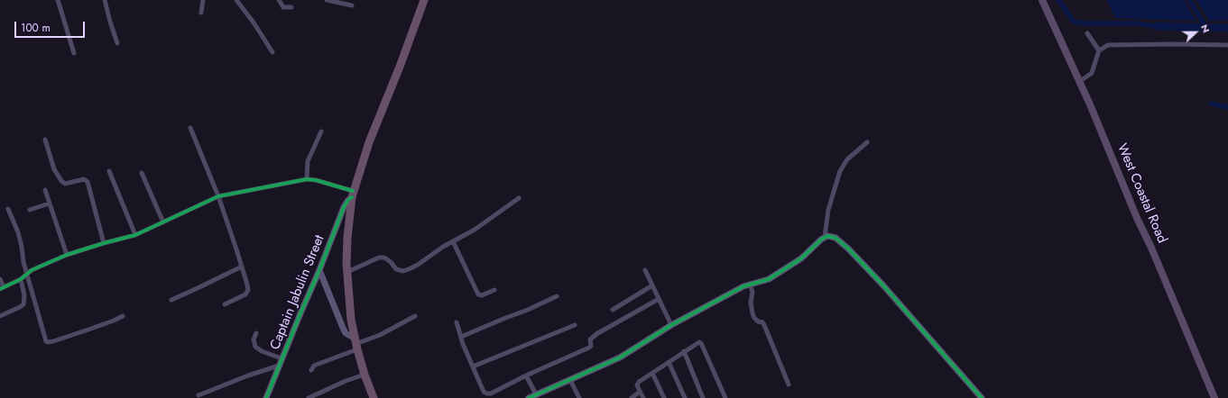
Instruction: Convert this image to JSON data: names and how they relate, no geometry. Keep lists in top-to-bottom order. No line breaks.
{"streets":{"main road":["West Coastal Road"],"street":["Captain Jabulin Street"]},"scale_bar":"100 m","north":"right"}
